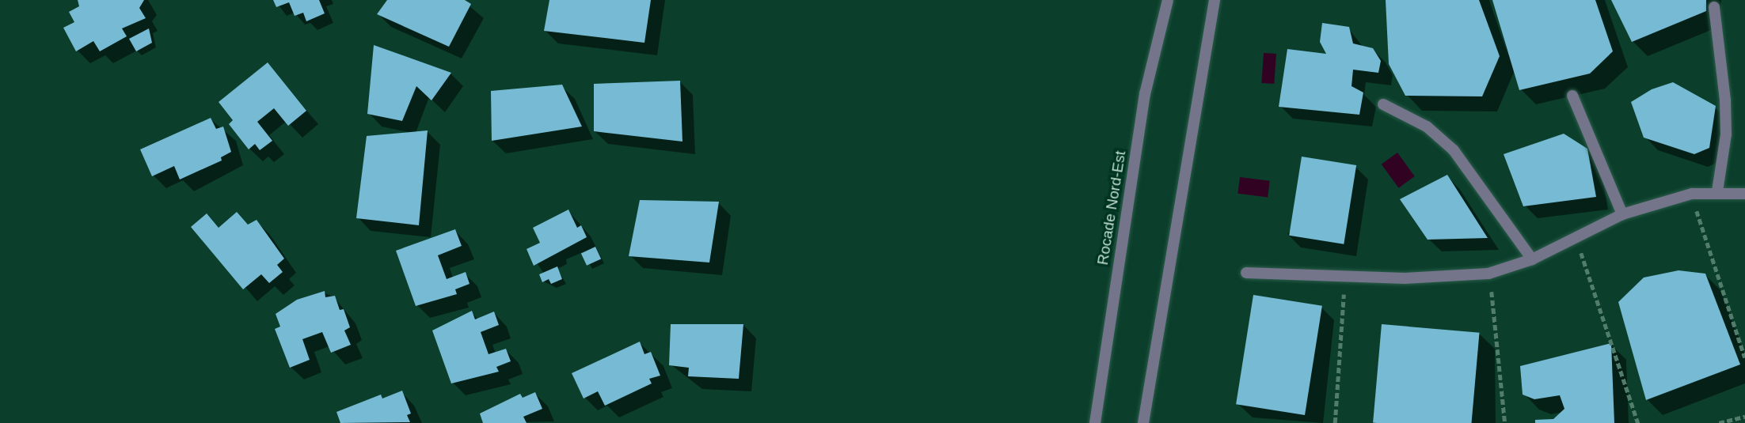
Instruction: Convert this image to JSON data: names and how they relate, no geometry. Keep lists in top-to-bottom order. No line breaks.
{"streets":{"street":["Rocade Nord-Est"]}}
